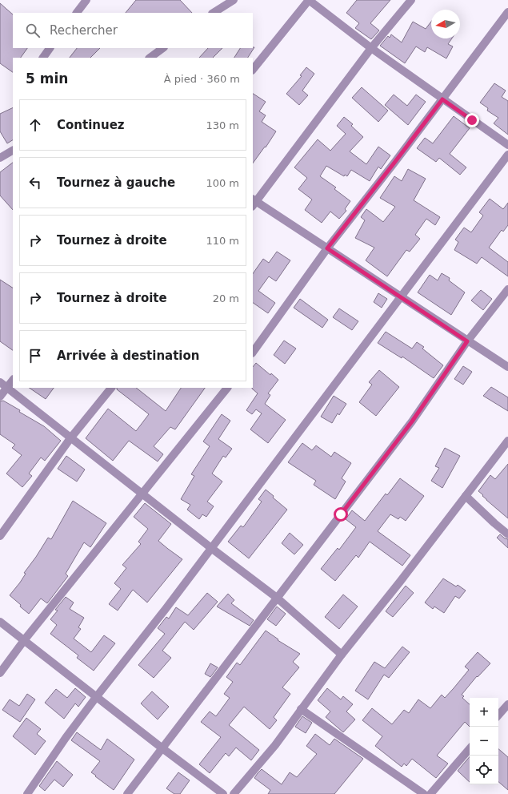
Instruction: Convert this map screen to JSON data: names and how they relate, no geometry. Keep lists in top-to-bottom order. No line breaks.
{"north":"left","page":{"search":"Rechercher","heading":["5 min","À pied · 360 m"],"list":[["Continuez","130 m"],["Tournez à gauche","100 m"],["Tournez à droite","110 m"],["Tournez à droite","20 m"],"Arrivée à destination"],"map_buttons":["+","−"]}}
